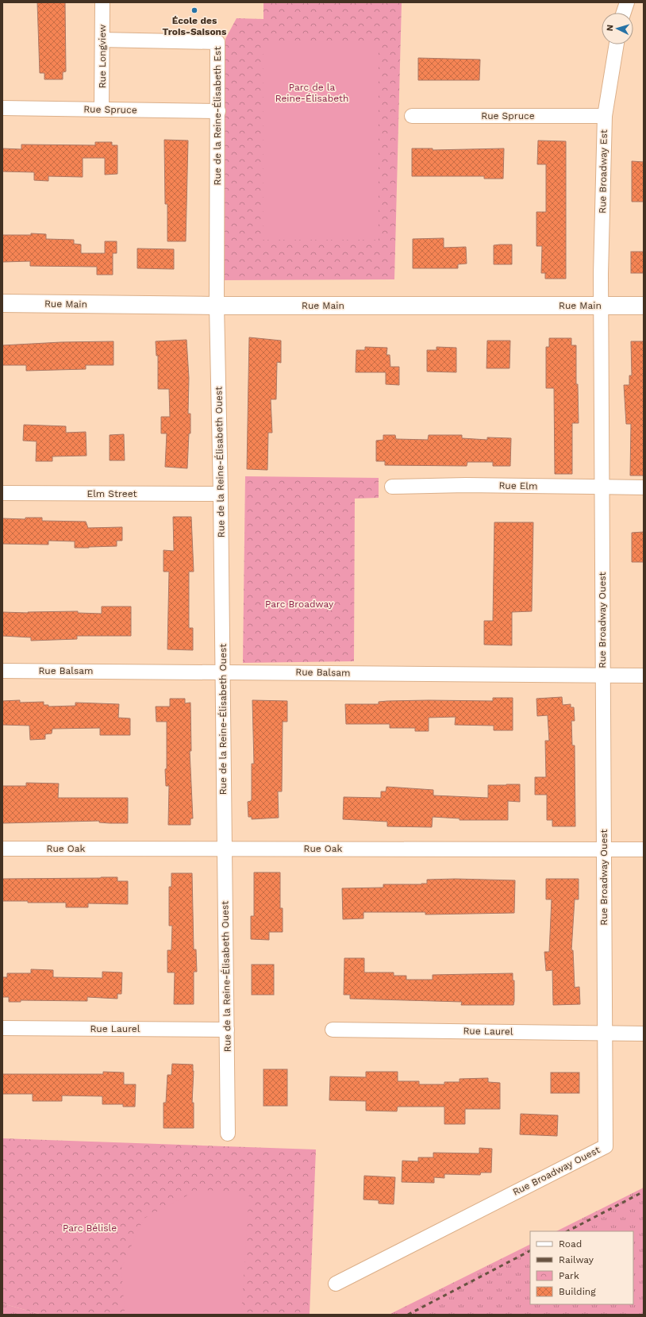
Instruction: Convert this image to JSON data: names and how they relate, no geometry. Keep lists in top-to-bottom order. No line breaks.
{"streets":{"street":["Rue Longview","Rue Spruce","Rue de la Reine-Élisabeth Est","Rue Broadway Est","Rue Main","Rue de la Reine-Élisabeth Ouest","Rue Elm","Elm Street","Rue Broadway Ouest","Rue Balsam","Rue Oak","Rue Laurel"]},"crossings":[["Rue Longview","Rue Spruce"],["Rue Longview","Rue de la Reine-Élisabeth Est"],["Rue Spruce","Rue de la Reine-Élisabeth Est"],["Rue Spruce","Rue Broadway Est"],["Rue de la Reine-Élisabeth Est","Rue Main"],["Rue de la Reine-Élisabeth Est","Rue de la Reine-Élisabeth Ouest"],["Rue Broadway Est","Rue Main"],["Rue Broadway Est","Rue Broadway Ouest"],["Rue Main","Rue de la Reine-Élisabeth Ouest"],["Rue Main","Rue Broadway Ouest"],["Rue de la Reine-Élisabeth Ouest","Elm Street"],["Rue de la Reine-Élisabeth Ouest","Rue Balsam"],["Rue de la Reine-Élisabeth Ouest","Rue Oak"],["Rue de la Reine-Élisabeth Ouest","Rue Laurel"],["Rue Elm","Rue Broadway Ouest"],["Rue Broadway Ouest","Rue Balsam"],["Rue Broadway Ouest","Rue Oak"],["Rue Broadway Ouest","Rue Laurel"]],"parks":["Parc de la Reine-Élisabeth","Parc Broadway","Parc Bélisle"],"places":["École des Trois-Saisons"],"legend":["Road","Railway","Park","Building"],"north":"left"}
